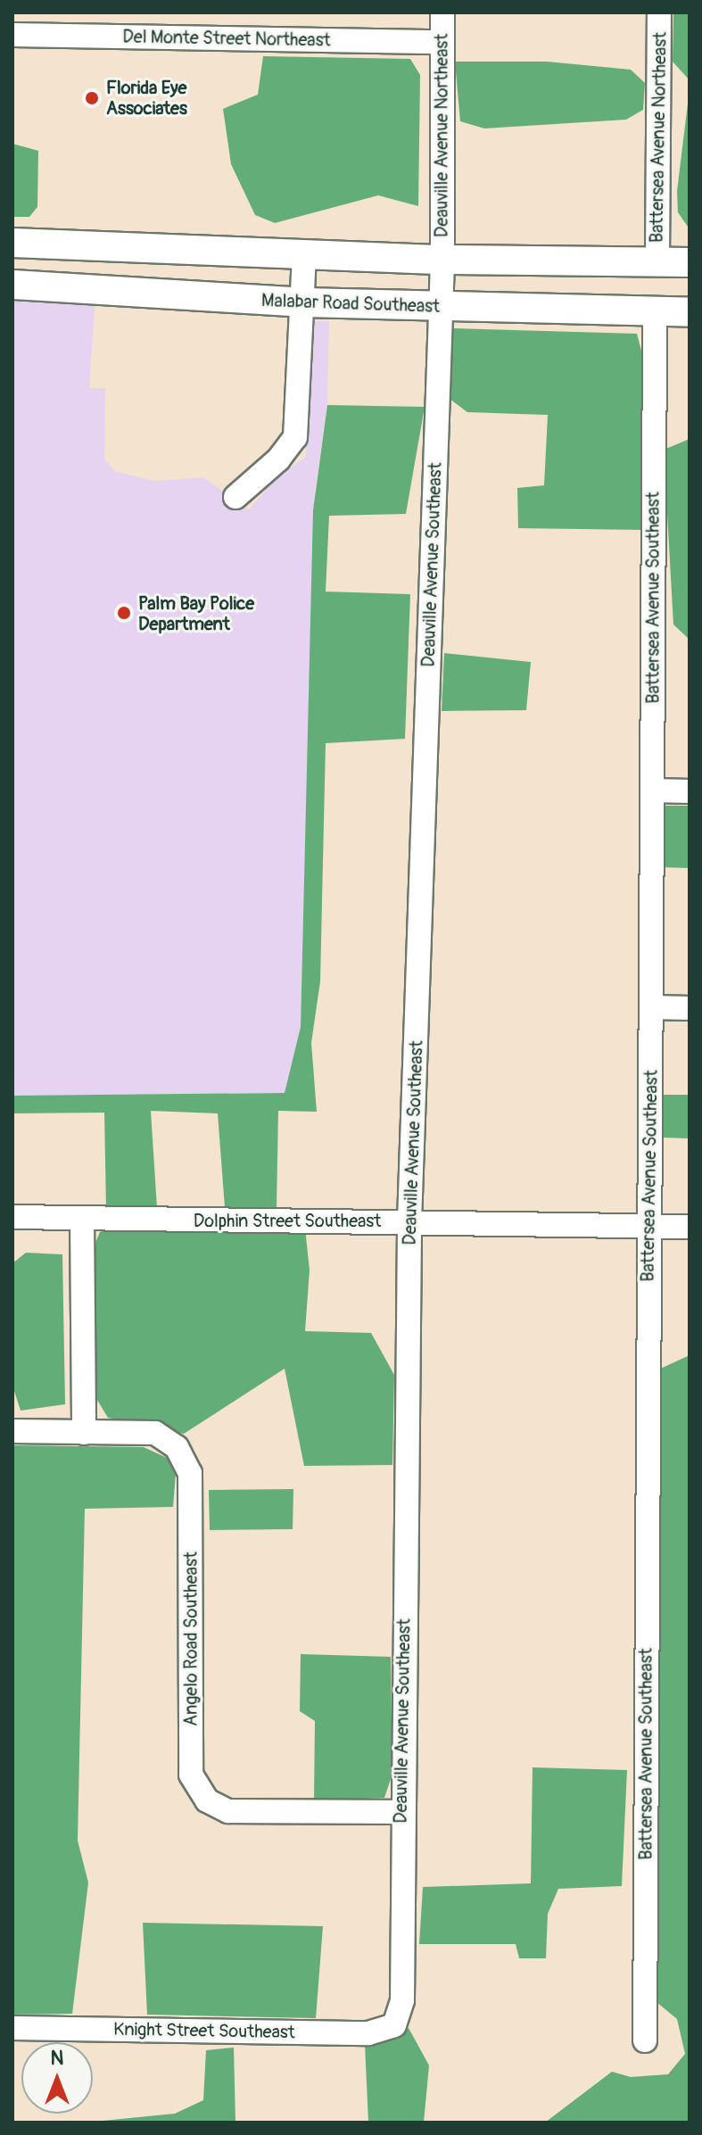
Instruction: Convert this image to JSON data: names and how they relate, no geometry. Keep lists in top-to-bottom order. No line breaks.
{"streets":{"main road":["Malabar Road Southeast"],"street":["Del Monte Street Northeast","Deauville Avenue Northeast","Battersea Avenue Northeast","Deauville Avenue Southeast","Battersea Avenue Southeast","Dolphin Street Southeast","Angelo Road Southeast","Knight Street Southeast"]},"crossings":[["Del Monte Street Northeast","Deauville Avenue Northeast"],["Deauville Avenue Northeast","Deauville Avenue Southeast"],["Malabar Road Southeast","Deauville Avenue Southeast"],["Malabar Road Southeast","Battersea Avenue Southeast"],["Deauville Avenue Southeast","Dolphin Street Southeast"],["Deauville Avenue Southeast","Angelo Road Southeast"],["Deauville Avenue Southeast","Knight Street Southeast"],["Battersea Avenue Southeast","Dolphin Street Southeast"]],"places":["Florida Eye Associates","Palm Bay Police Department"],"north":"top"}
